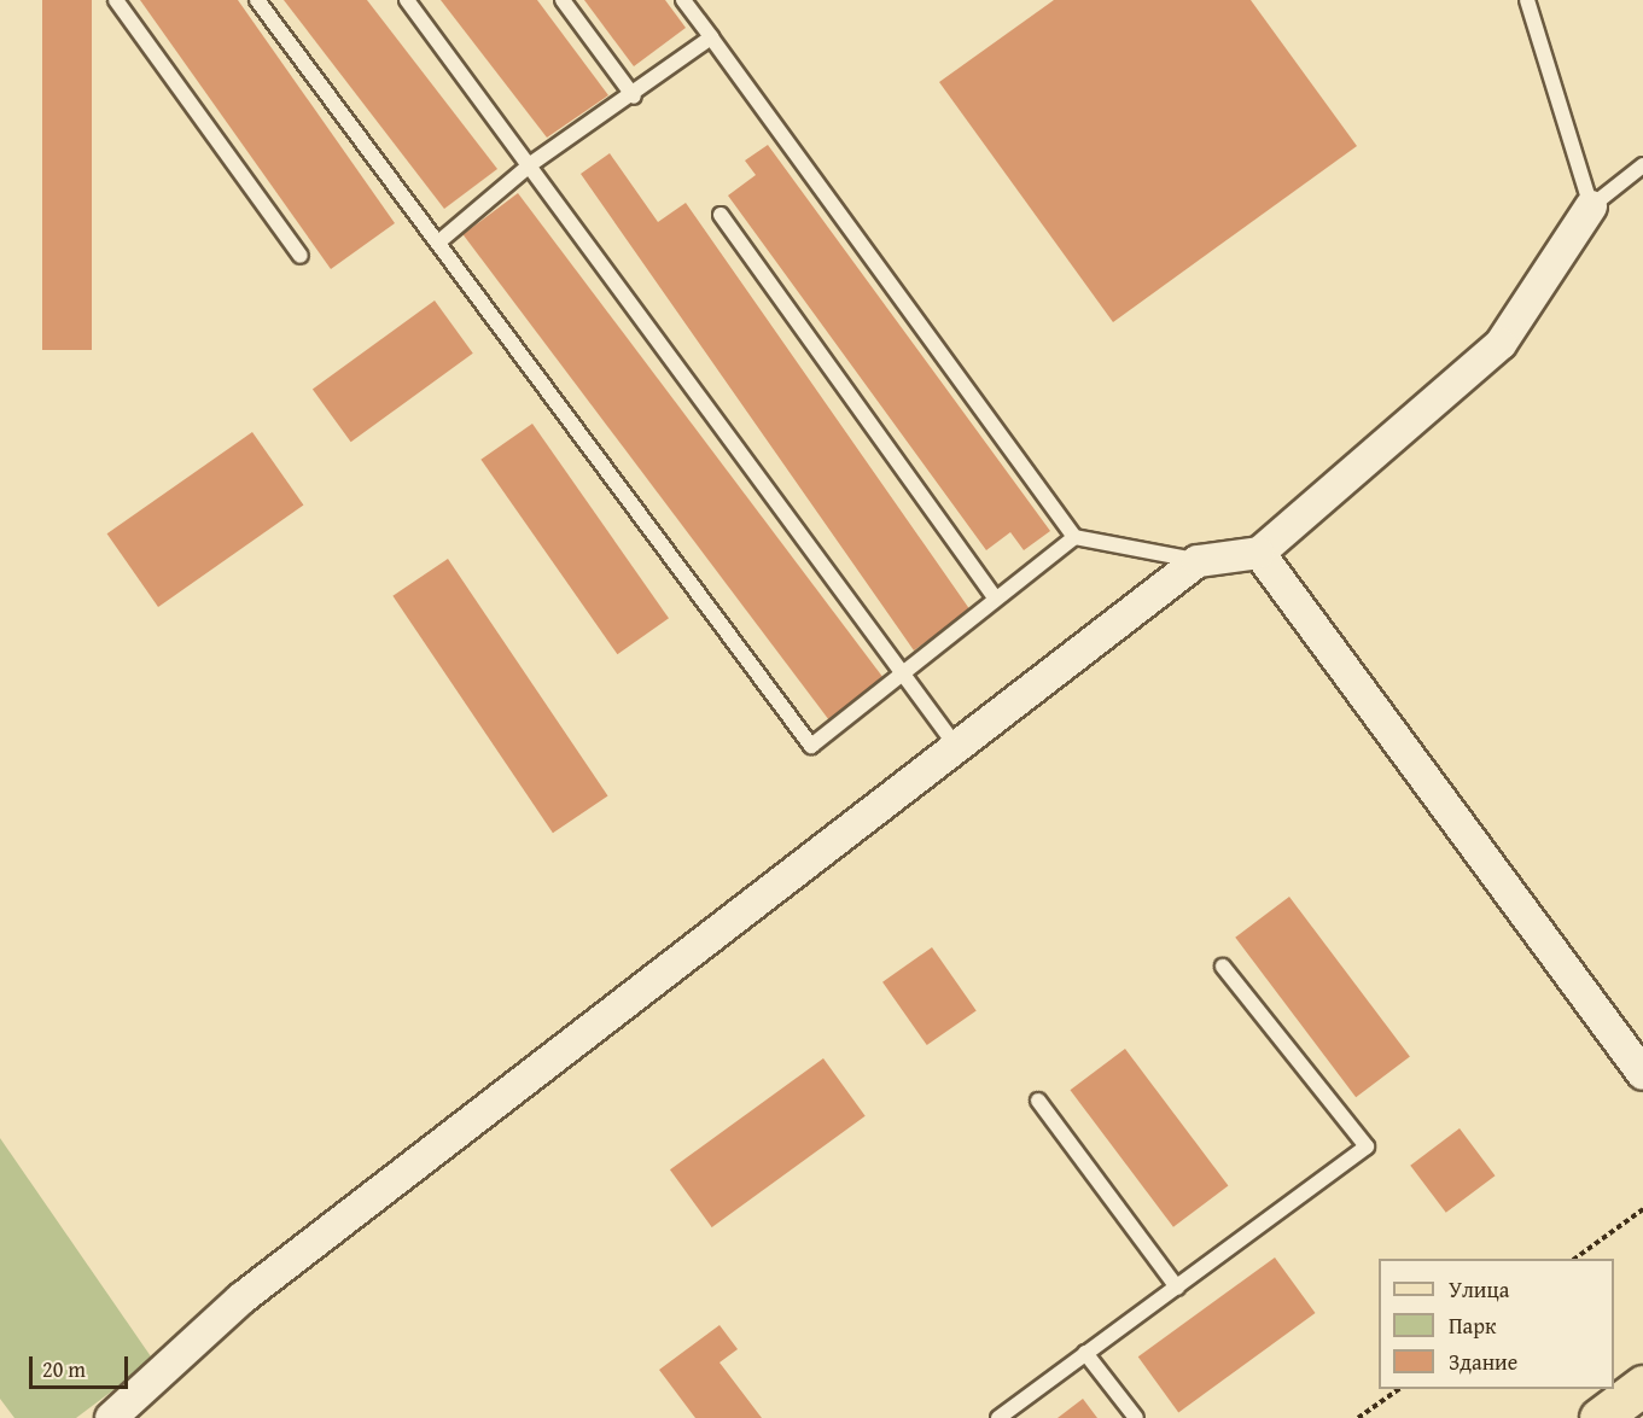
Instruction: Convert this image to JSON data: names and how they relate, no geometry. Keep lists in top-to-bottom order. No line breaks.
{"legend":["Улица","Парк","Здание"],"scale_bar":"20 m"}
